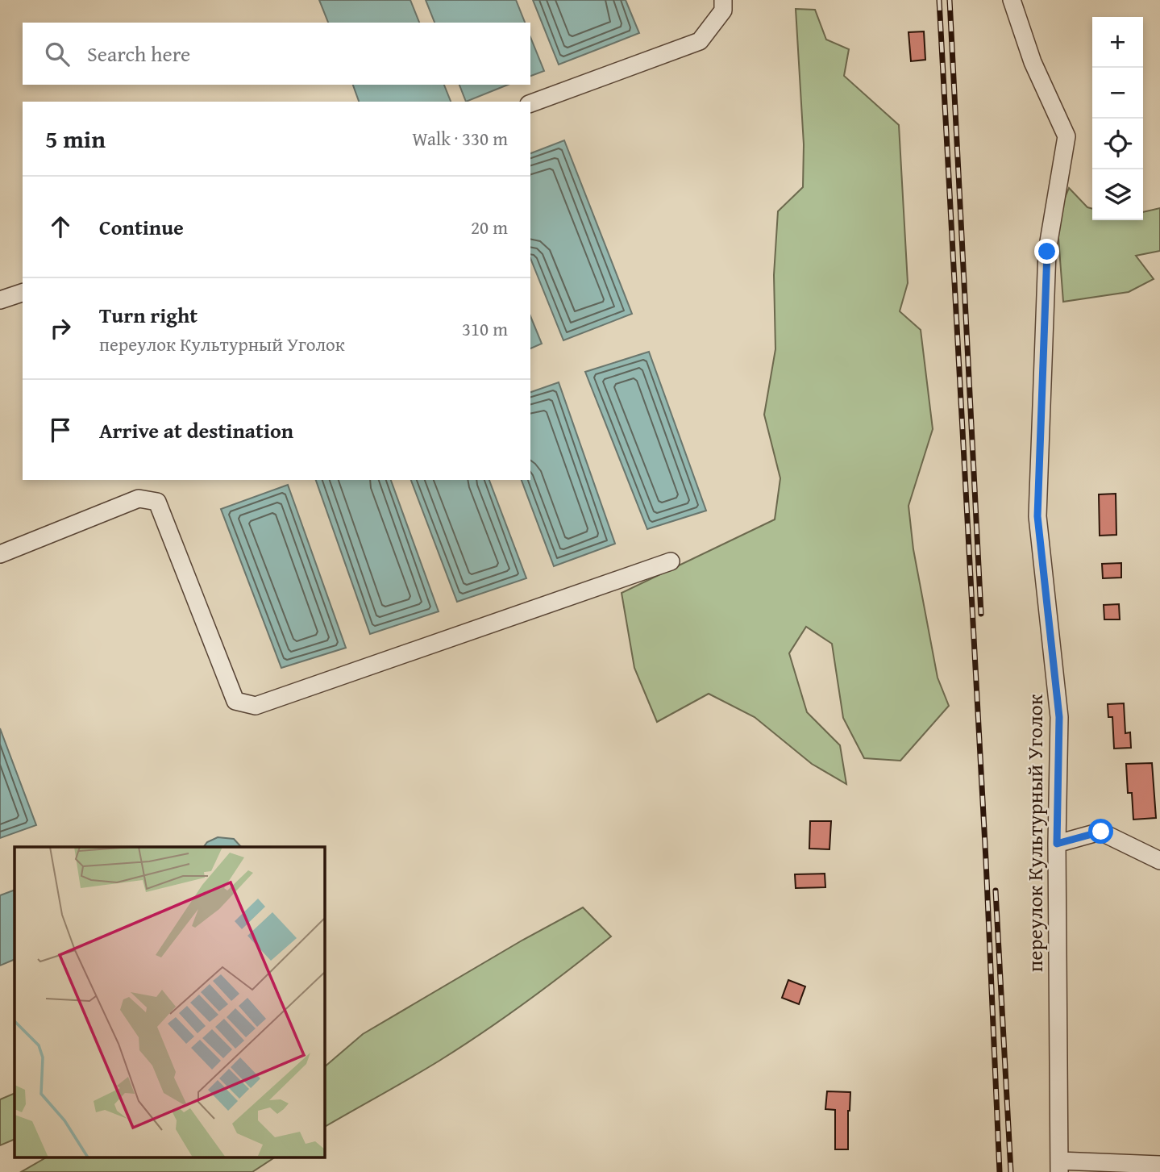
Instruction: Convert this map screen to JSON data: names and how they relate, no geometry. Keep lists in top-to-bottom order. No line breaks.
{"streets":{"street":["переулок Культурный Уголок"]},"page":{"map_buttons":["+","−"],"search":"Search here","heading":["5 min","Walk · 330 m"],"list":[["Continue","20 m"],["Turn right","переулок Культурный Уголок","310 m"],"Arrive at destination"]}}
